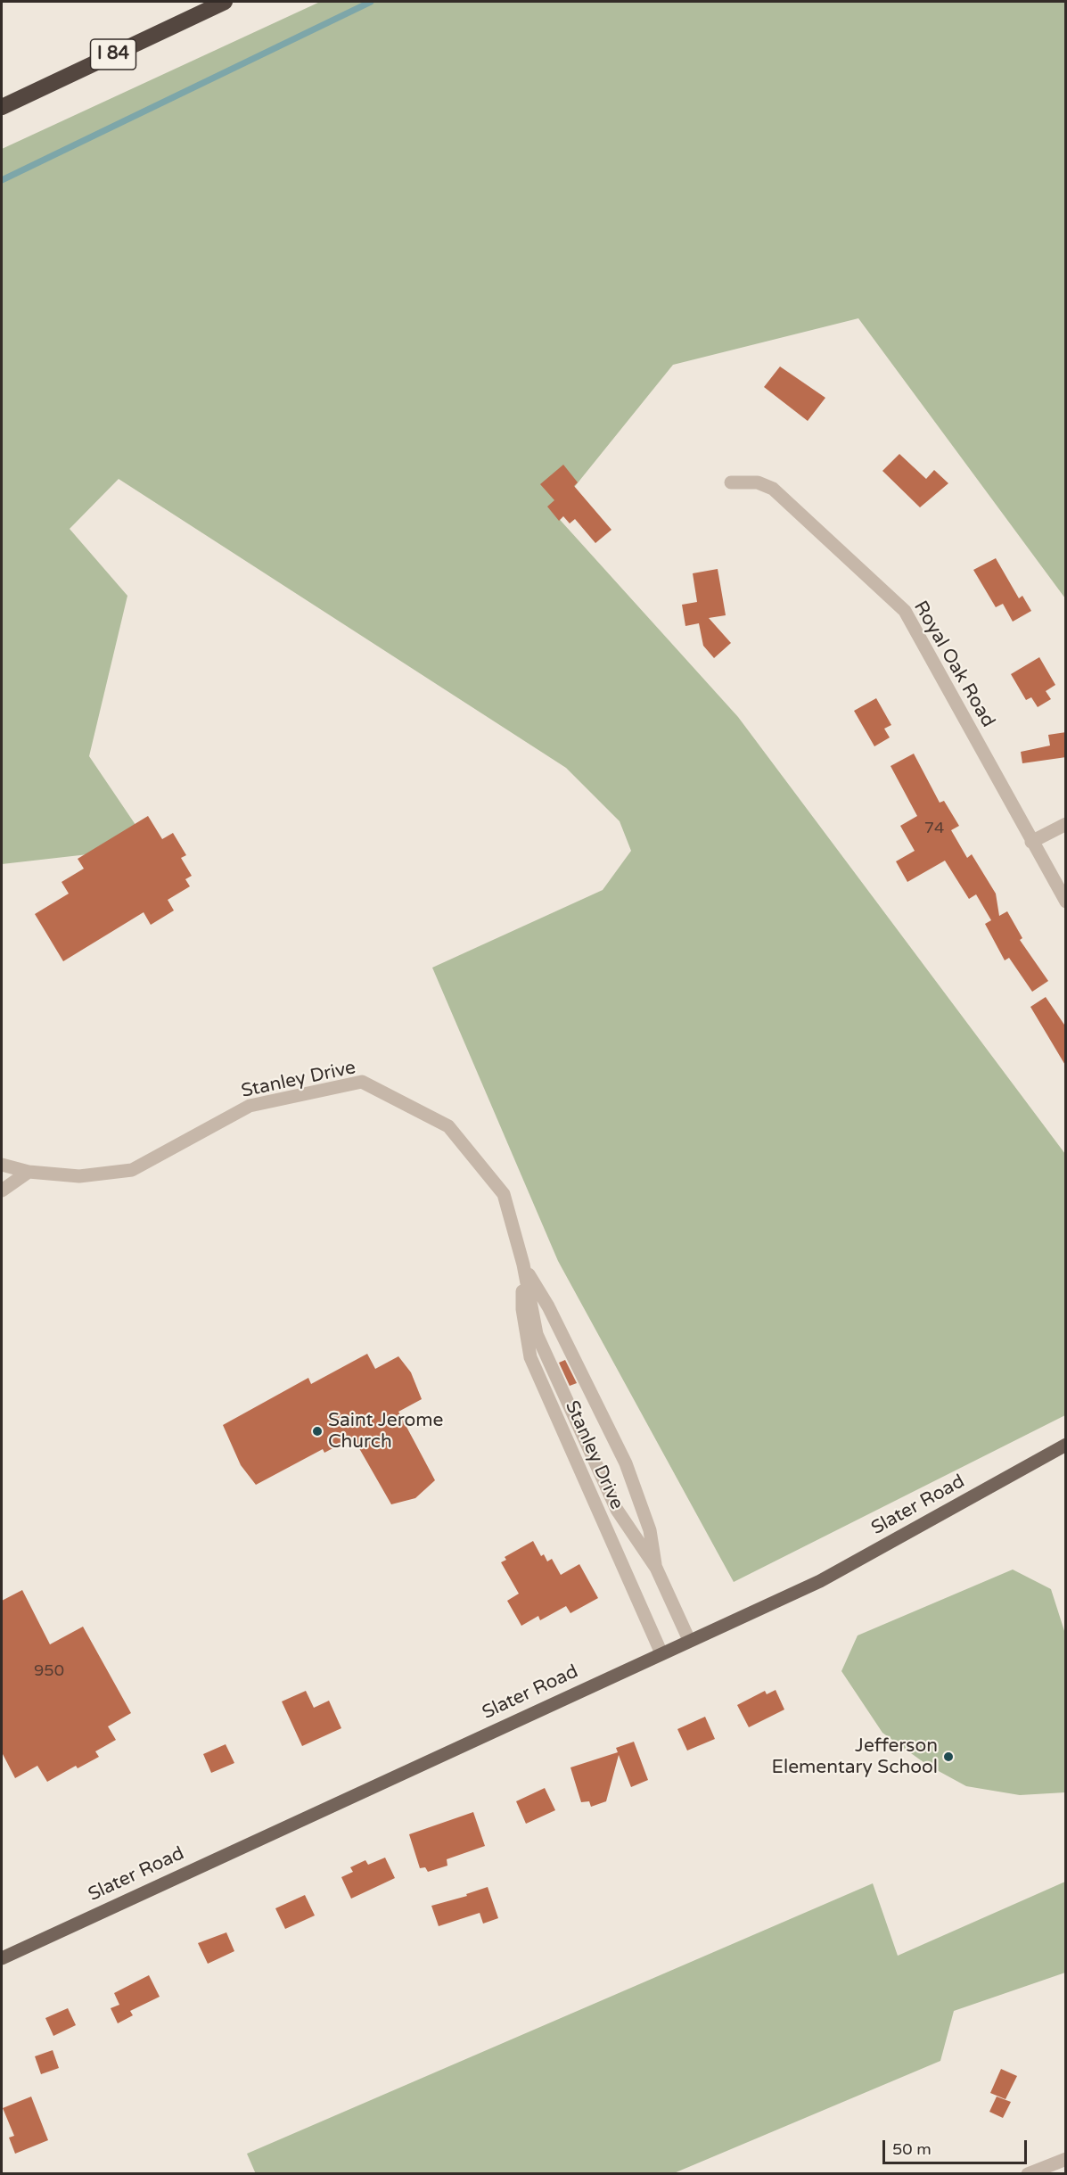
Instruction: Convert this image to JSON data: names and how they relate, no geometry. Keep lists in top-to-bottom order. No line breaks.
{"streets":{"highway":["I 84"],"main road":["Slater Road"],"street":["Royal Oak Road","Stanley Drive"]},"crossings":[["Stanley Drive","Slater Road"]],"places":["Saint Jerome Church","Jefferson Elementary School"],"house_numbers":["74","950"],"scale_bar":"50 m"}
